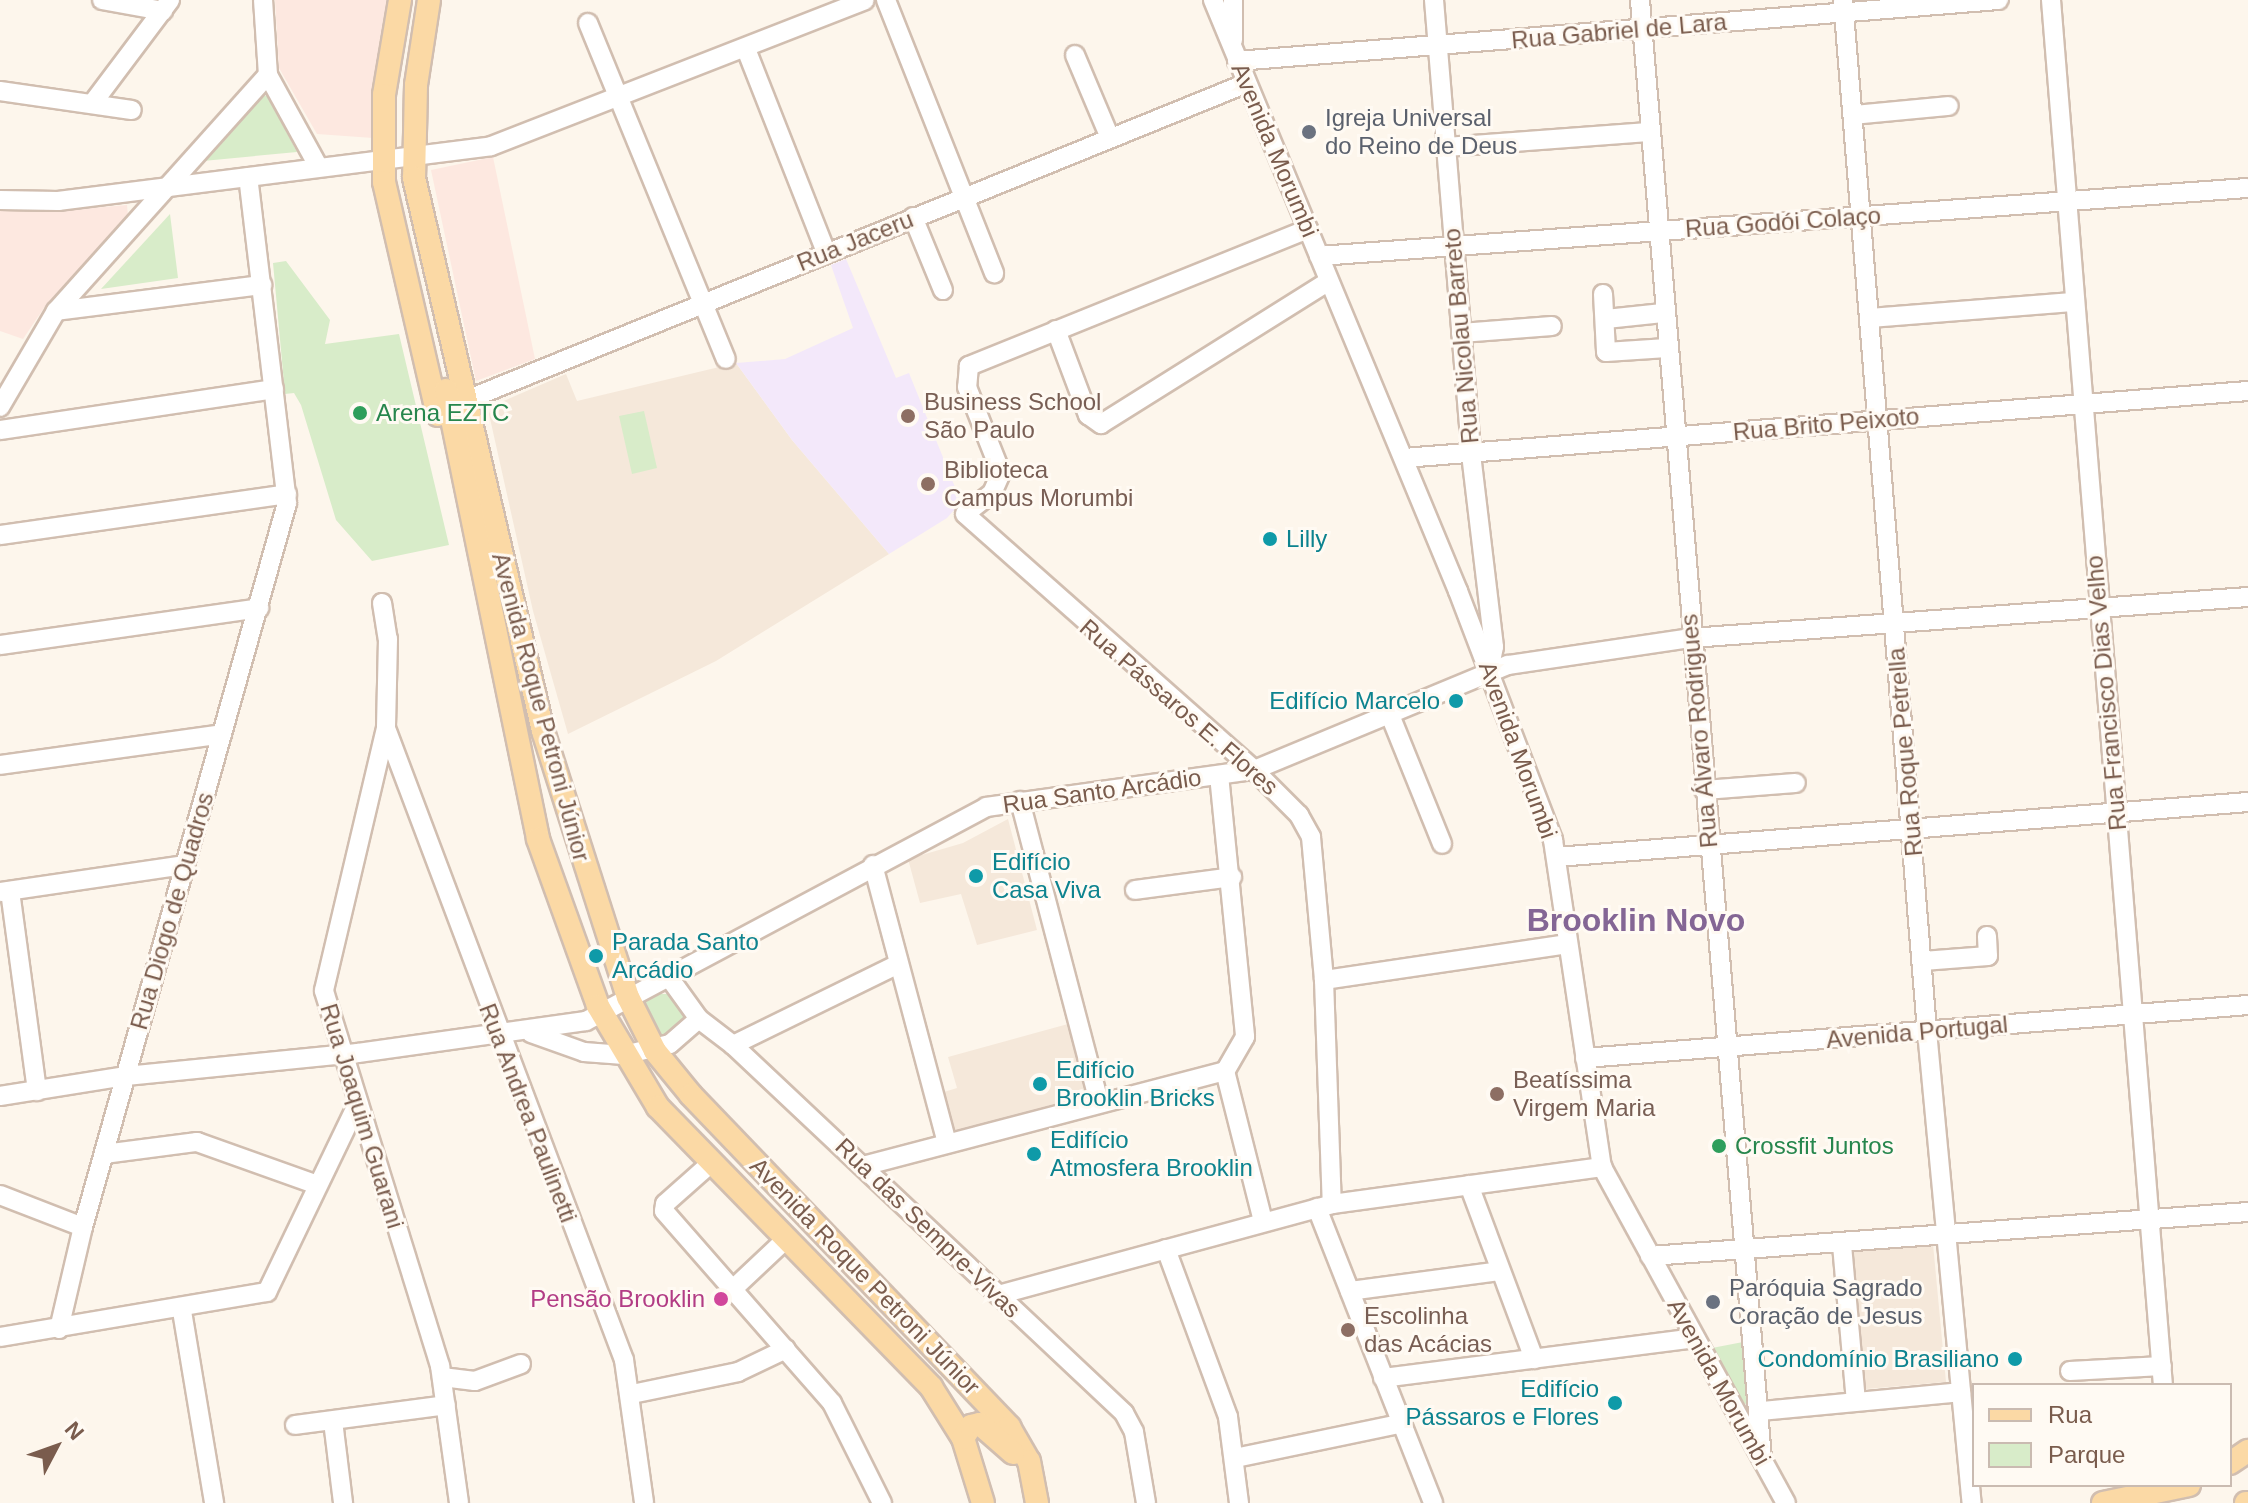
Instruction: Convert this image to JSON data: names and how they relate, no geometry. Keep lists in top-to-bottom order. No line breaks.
{"streets":{"main road":["Avenida Roque Petroni Júnior"],"street":["Rua Gabriel de Lara","Avenida Morumbi","Rua Godói Colaço","Rua Jaceru","Rua Nicolau Barreto","Rua Brito Peixoto","Rua Francisco Dias Velho","Rua Pássaros E. Flores","Rua Álvaro Rodrigues","Rua Roque Petrella","Rua Santo Arcádio","Rua Diogo de Quadros","Avenida Portugal","Rua Andrea Paulinetti","Rua Joaquim Guarani","Rua das Sempre-Vivas"]},"crossings":[["Rua Gabriel de Lara","Avenida Morumbi"],["Rua Gabriel de Lara","Rua Nicolau Barreto"],["Rua Gabriel de Lara","Rua Álvaro Rodrigues"],["Rua Gabriel de Lara","Rua Roque Petrella"],["Avenida Morumbi","Rua Godói Colaço"],["Avenida Morumbi","Rua Jaceru"],["Avenida Morumbi","Rua Nicolau Barreto"],["Avenida Morumbi","Rua Brito Peixoto"],["Avenida Morumbi","Rua Álvaro Rodrigues"],["Avenida Morumbi","Rua Santo Arcádio"],["Avenida Morumbi","Avenida Portugal"],["Rua Godói Colaço","Rua Nicolau Barreto"],["Rua Godói Colaço","Rua Francisco Dias Velho"],["Rua Godói Colaço","Rua Álvaro Rodrigues"],["Rua Godói Colaço","Rua Roque Petrella"],["Rua Jaceru","Avenida Roque Petroni Júnior"],["Rua Nicolau Barreto","Rua Brito Peixoto"],["Rua Nicolau Barreto","Rua Santo Arcádio"],["Rua Brito Peixoto","Rua Francisco Dias Velho"],["Rua Brito Peixoto","Rua Álvaro Rodrigues"],["Rua Brito Peixoto","Rua Roque Petrella"],["Rua Francisco Dias Velho","Rua Santo Arcádio"],["Rua Francisco Dias Velho","Avenida Portugal"],["Avenida Roque Petroni Júnior","Rua Santo Arcádio"],["Rua Pássaros E. Flores","Rua Santo Arcádio"],["Rua Álvaro Rodrigues","Rua Santo Arcádio"],["Rua Álvaro Rodrigues","Avenida Portugal"],["Rua Roque Petrella","Rua Santo Arcádio"],["Rua Roque Petrella","Avenida Portugal"],["Rua Santo Arcádio","Rua das Sempre-Vivas"],["Rua Andrea Paulinetti","Rua Joaquim Guarani"]],"districts":["Brooklin Novo"],"places":["Igreja Universal do Reino de Deus","Arena EZTC","Business School São Paulo","Biblioteca Campus Morumbi","Lilly","Edifício Marcelo","Edifício Casa Viva","Parada Santo Arcádio","Edifício Brooklin Bricks","Beatíssima Virgem Maria","Crossfit Juntos","Edifício Atmosfera Brooklin","Pensão Brooklin","Paróquia Sagrado Coração de Jesus","Escolinha das Acácias","Condomínio Brasiliano","Edifício Pássaros e Flores"],"legend":["Rua","Parque"],"north":"top right"}
